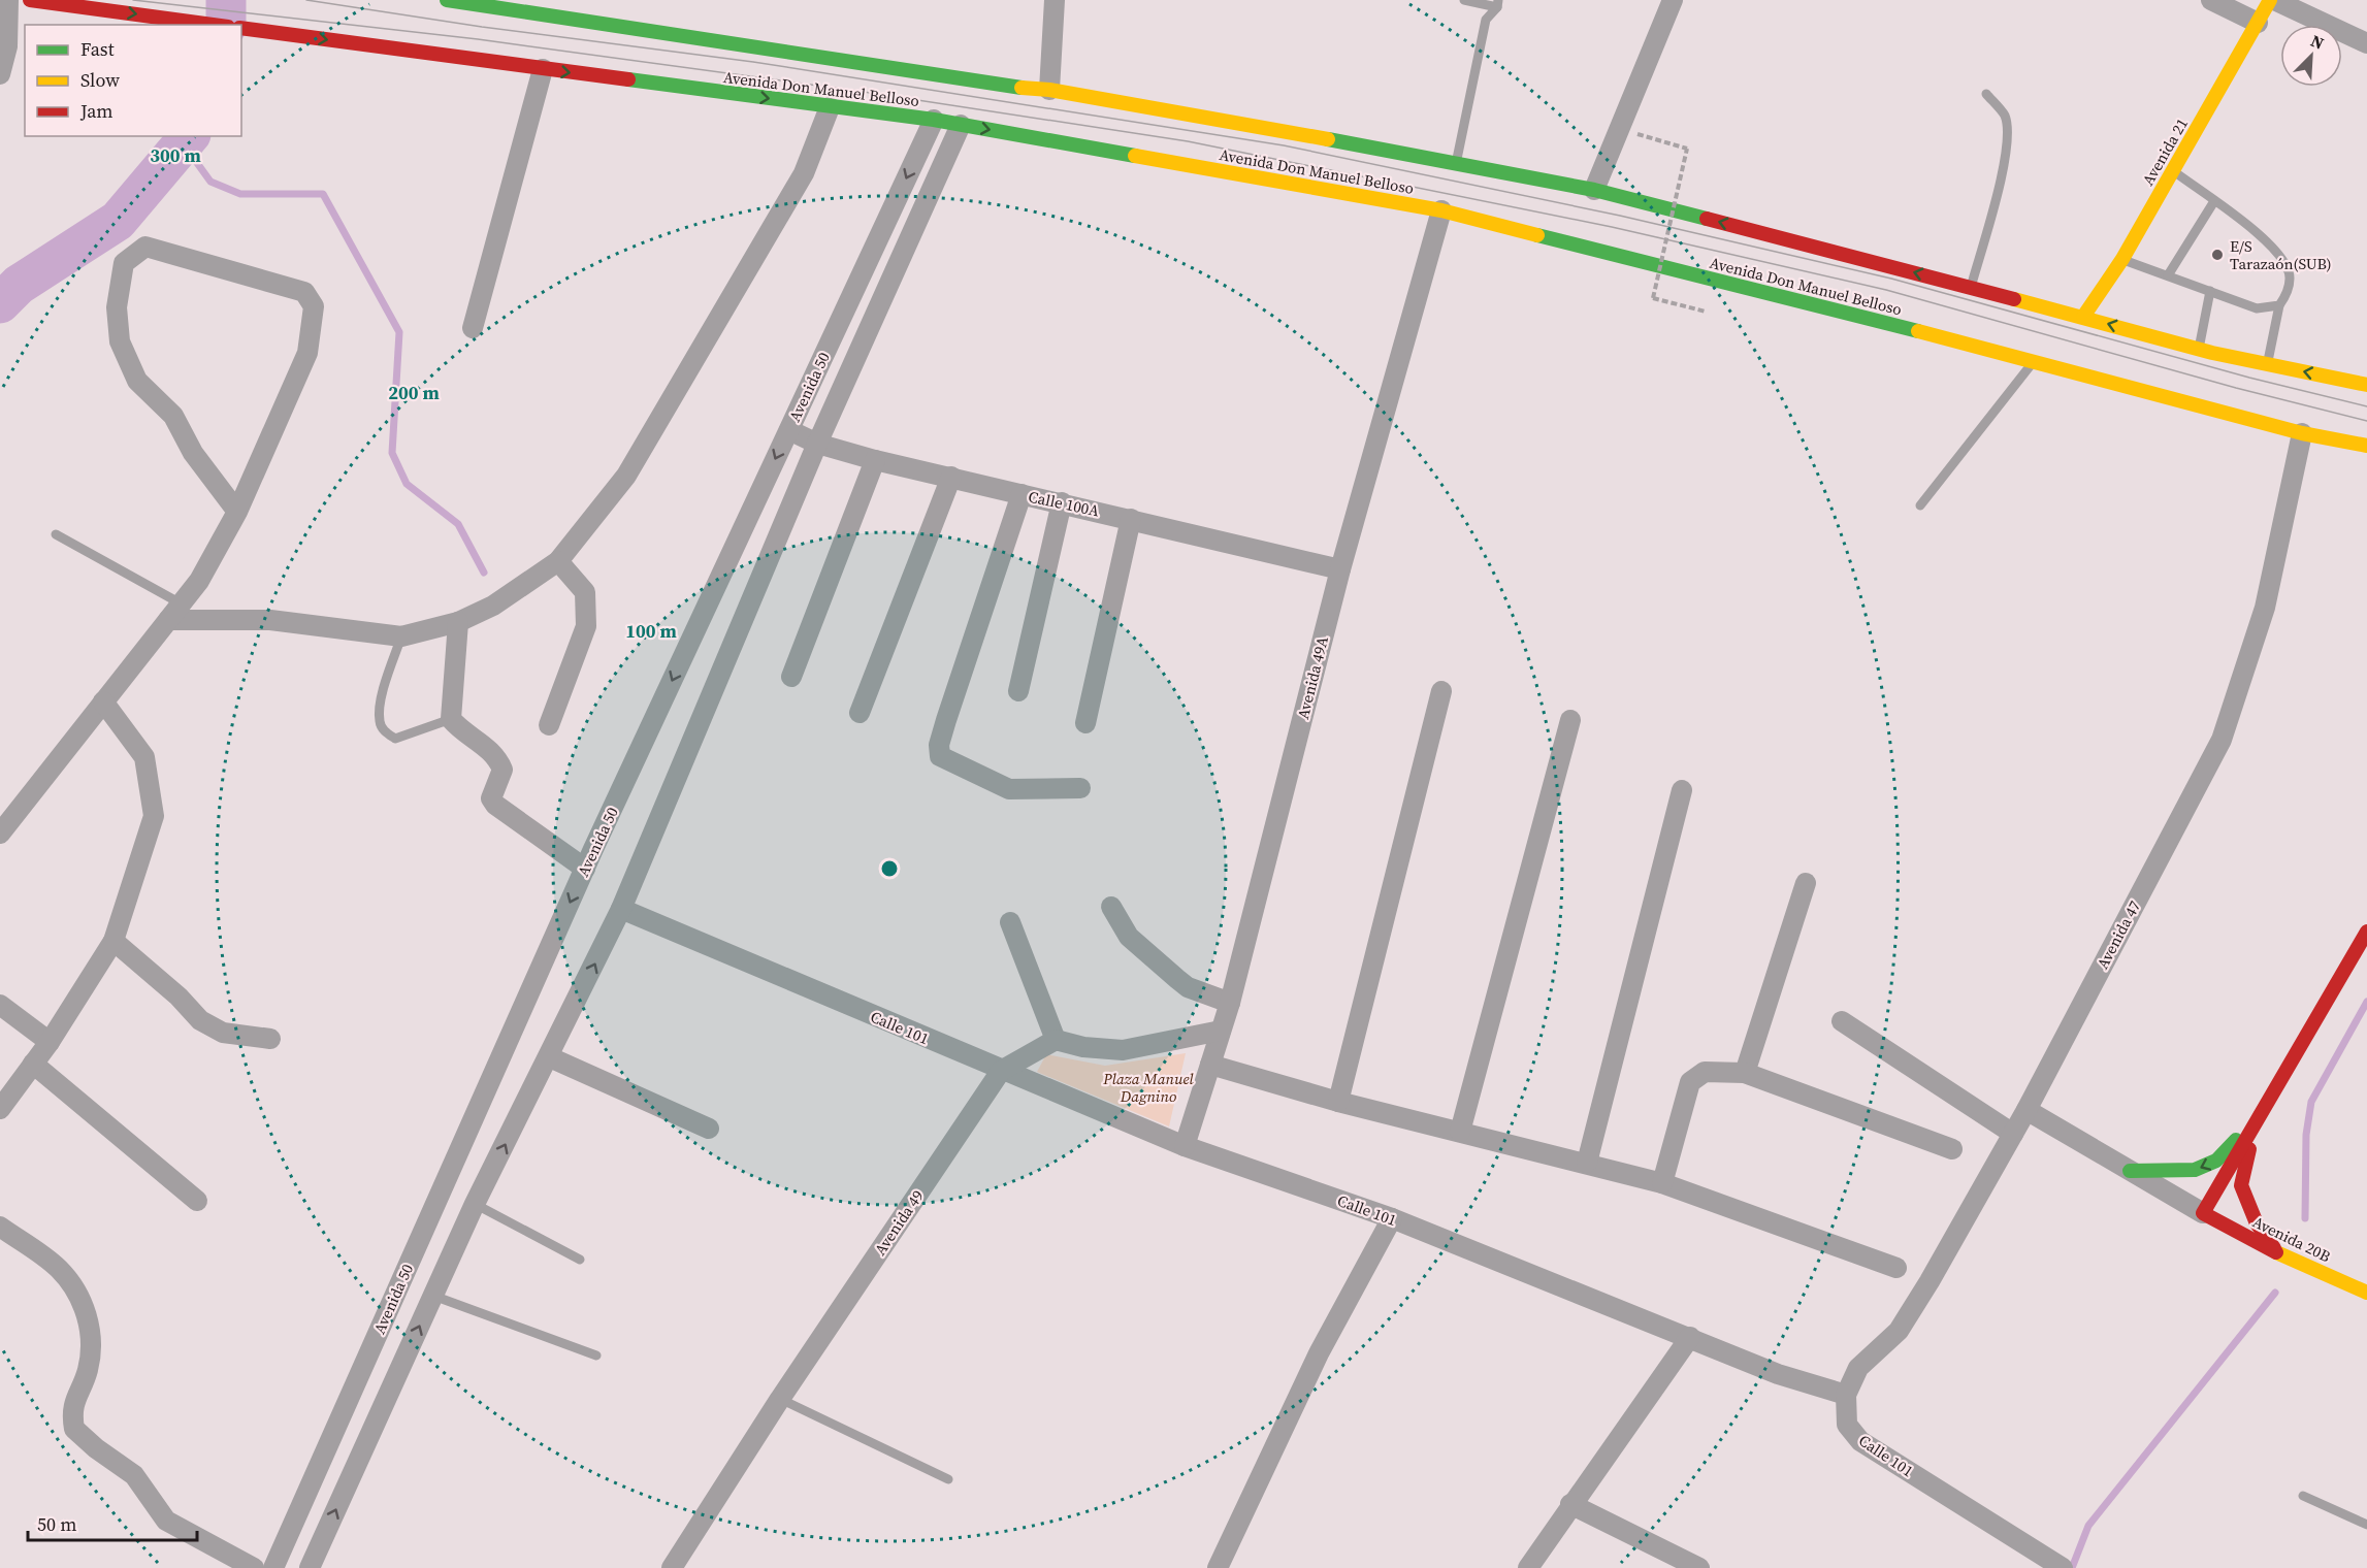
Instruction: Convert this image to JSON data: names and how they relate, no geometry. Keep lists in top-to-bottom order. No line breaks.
{"streets":{"main road":["Avenida Don Manuel Belloso","Avenida 21","Avenida 20B"],"street":["Avenida 50","Calle 100A","Avenida 49A","Avenida 47","Calle 101","Avenida 49"]},"crossings":[["Avenida Don Manuel Belloso","Avenida 21"],["Avenida Don Manuel Belloso","Avenida 50"],["Avenida Don Manuel Belloso","Avenida 49A"],["Avenida Don Manuel Belloso","Avenida 47"],["Avenida 50","Calle 100A"],["Avenida 50","Calle 101"],["Calle 100A","Avenida 49A"],["Avenida 49A","Calle 101"],["Avenida 47","Calle 101"],["Calle 101","Avenida 49"]],"parks":["Plaza Manuel Dagnino"],"places":["E/S Tarazaón(SUB)"],"legend":["Fast","Slow","Jam"],"scale_bar":"50 m","north":"top right","rings":["300 m","200 m","100 m"]}
